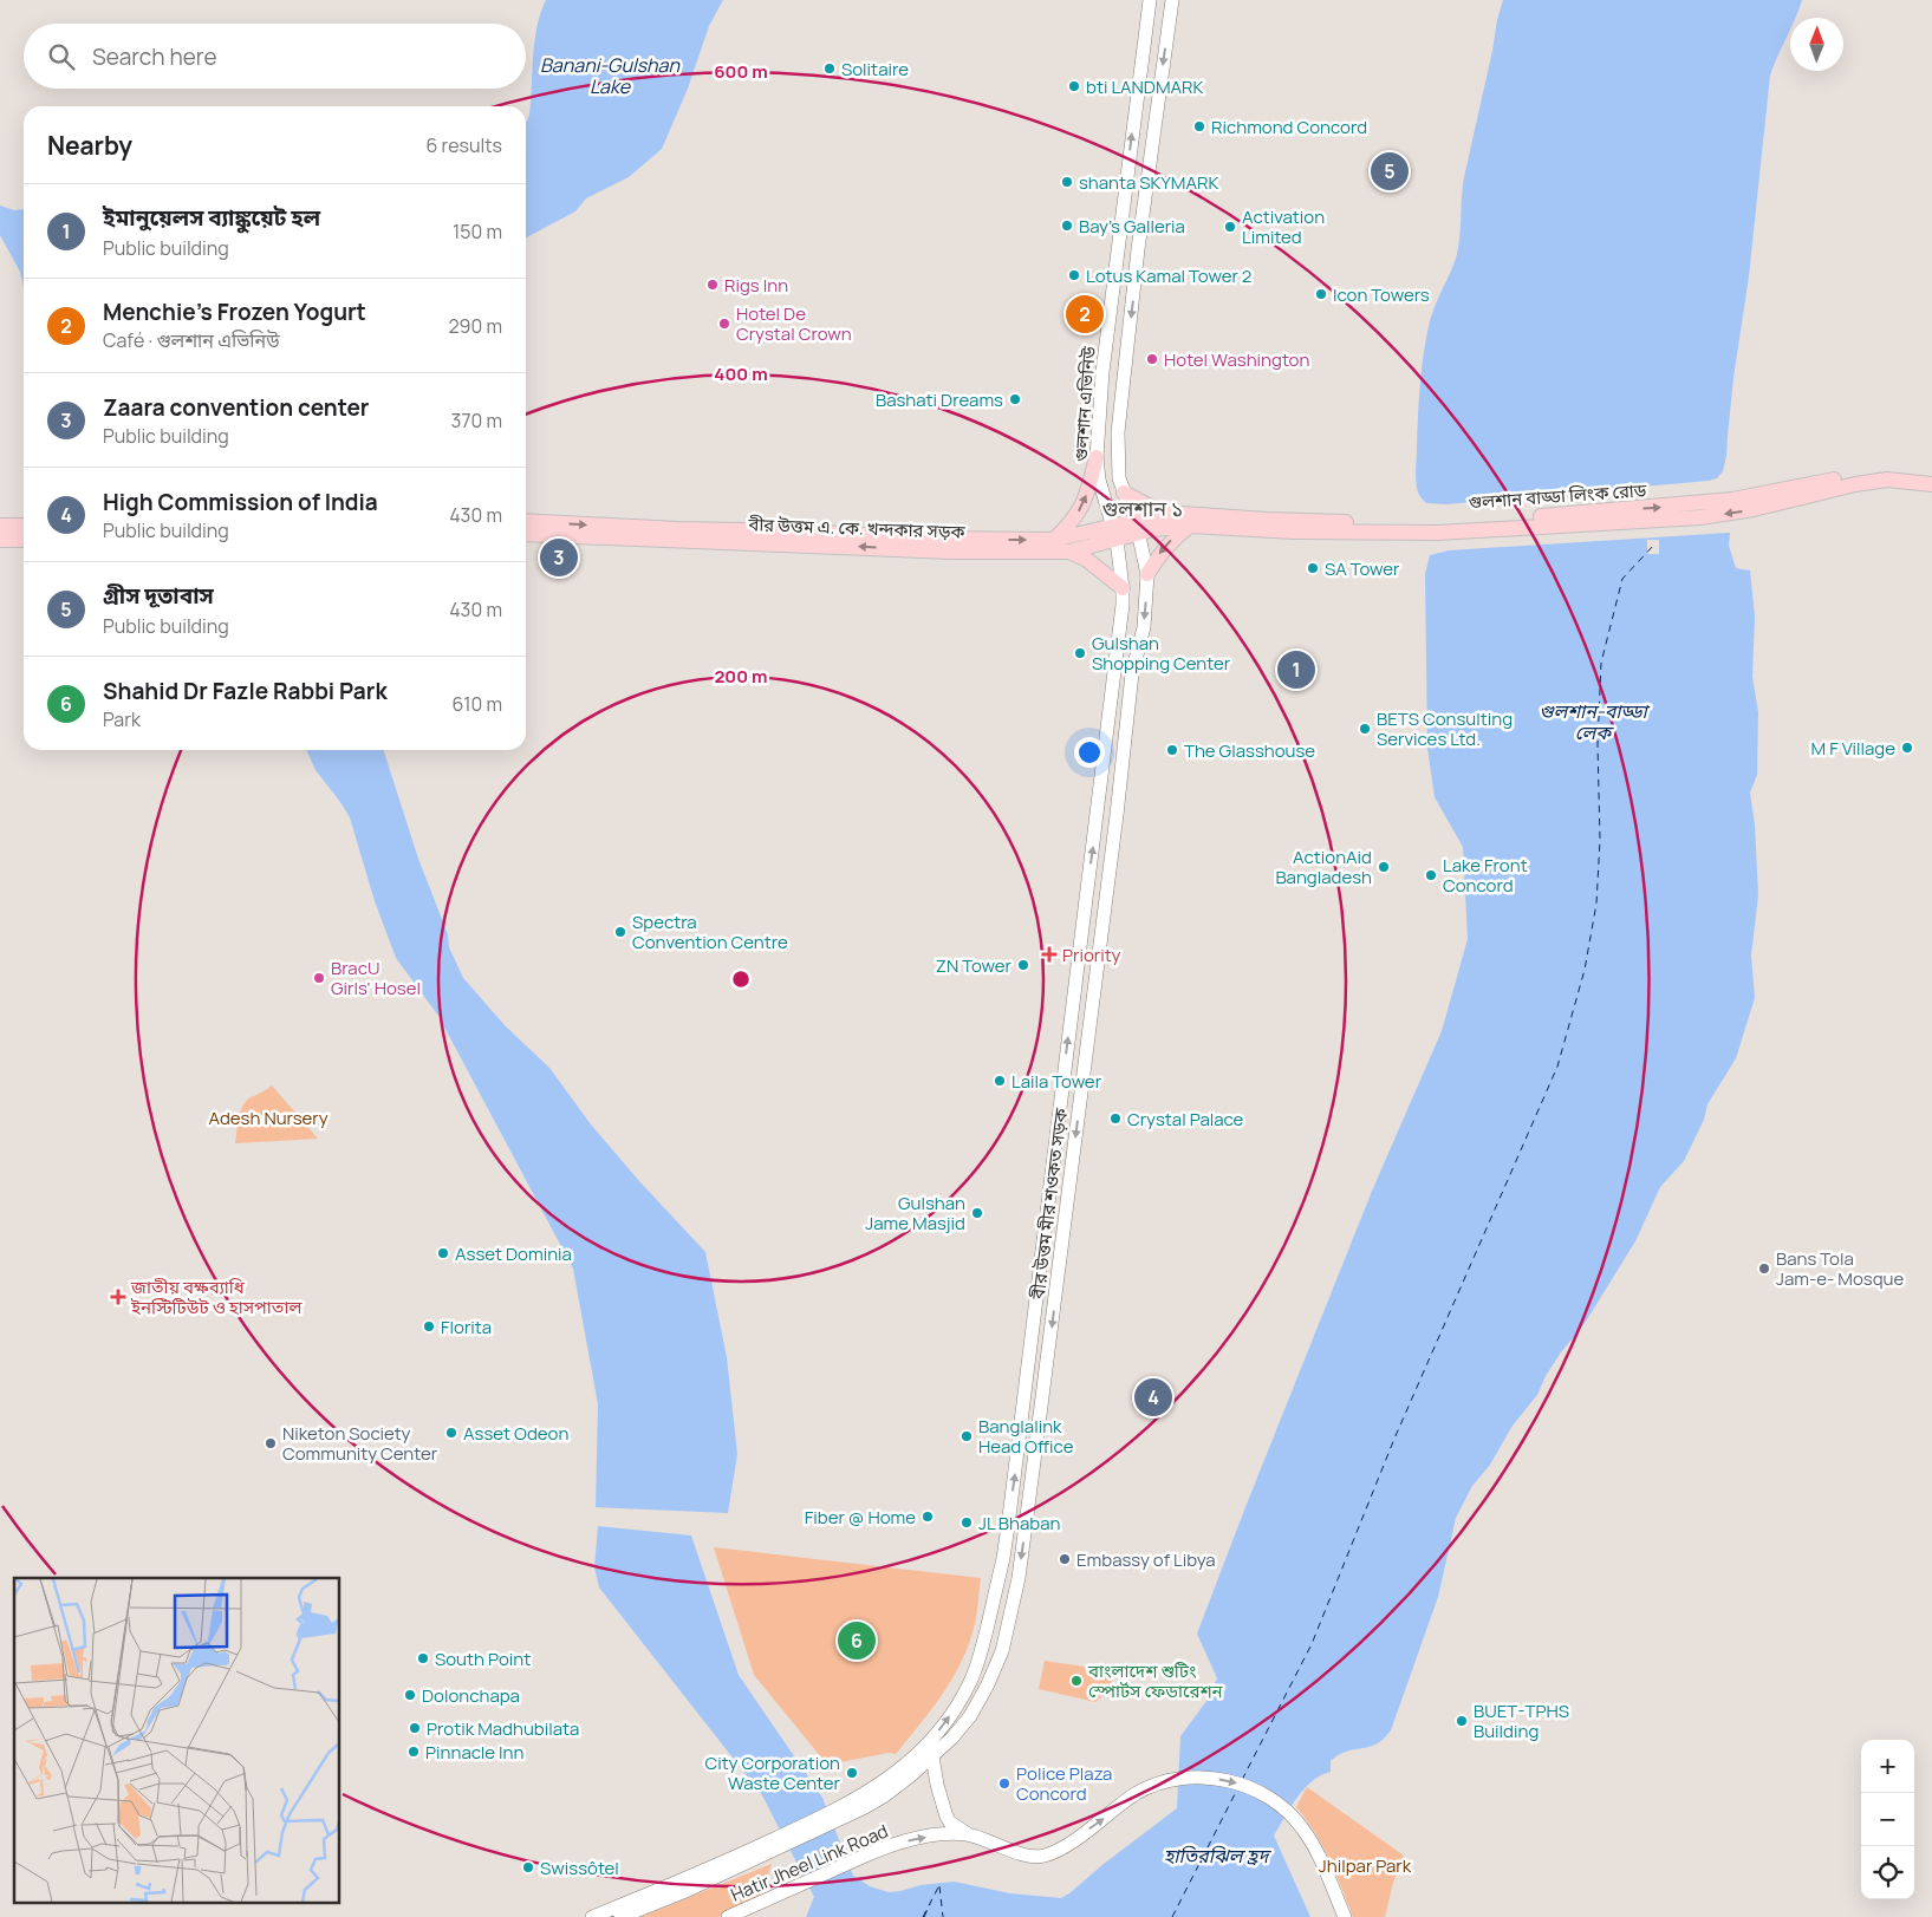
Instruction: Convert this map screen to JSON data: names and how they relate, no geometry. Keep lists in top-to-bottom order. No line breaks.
{"streets":{"main road":["গুলশান এভিনিউ","গুলশান বাড্ডা লিংক রোড","বীর উত্তম এ. কে. খন্দকার সড়ক","বীর উত্তম মীর শওকত সড়ক","Hatir Jheel Link Road"]},"crossings":[["গুলশান এভিনিউ","বীর উত্তম এ. কে. খন্দকার সড়ক"],["গুলশান এভিনিউ","বীর উত্তম মীর শওকত সড়ক"],["গুলশান বাড্ডা লিংক রোড","বীর উত্তম এ. কে. খন্দকার সড়ক"],["বীর উত্তম এ. কে. খন্দকার সড়ক","বীর উত্তম মীর শওকত সড়ক"]],"one_way":["Hatir Jheel Link Road"],"districts":["গুলশান ১"],"water":["Banani-Gulshan Lake","গুলশান-বাড্ডা লেক","হাতিরঝিল হ্রদ"],"parks":["Adesh Nursery","Jhilpar Park"],"places":{"other":["Solitaire","bti LANDMARK","Richmond Concord","shanta SKYMARK","Bay's Galleria","Activation Limited","Lotus Kamal Tower 2","Rigs Inn","Icon Towers","Hotel De Crystal Crown","Hotel Washington","Bashati Dreams","SA Tower","Gulshan Shopping Center","BETS Consulting Services Ltd.","M F Village","The Glasshouse","ActionAid Bangladesh","Lake Front Concord","Spectra Convention Centre","ZN Tower","BracU Girls' Hosel","Laila Tower","Crystal Palace","Gulshan Jame Masjid","Asset Dominia","Bans Tola Jam-e- Mosque","Florita","Asset Odeon","Banglalink Head Office","Niketon Society Community Center","Fiber @ Home","JL Bhaban","Embassy of Libya","South Point","বাংলাদেশ শুটিং স্পোর্টস ফেডারেশন","Dolonchapa","BUET-TPHS Building","Protik Madhubilata","Pinnacle Inn","City Corporation Waste Center","Police Plaza Concord","Swissôtel"],"health":["Priority","জাতীয় বক্ষব্যাধি ইনস্টিটিউট ও হাসপাতাল"]},"north":"top","page":{"search":"Search here","heading":["Nearby","6 results"],"pins":["5","2","3","1","4","6"],"list":[{"mark":"1","name":"ইমানুয়েলস ব্যাঙ্কুয়েট হল","note":"Public building","value":"150 m"},{"mark":"2","name":"Menchie's Frozen Yogurt","note":"Café · গুলশান এভিনিউ","value":"290 m"},{"mark":"3","name":"Zaara convention center","note":"Public building","value":"370 m"},{"mark":"4","name":"High Commission of India","note":"Public building","value":"430 m"},{"mark":"5","name":"গ্রীস দূতাবাস","note":"Public building","value":"430 m"},{"mark":"6","name":"Shahid Dr Fazle Rabbi Park","note":"Park","value":"610 m"}],"map_buttons":["+","−"]},"rings":["600 m","400 m","200 m"]}
